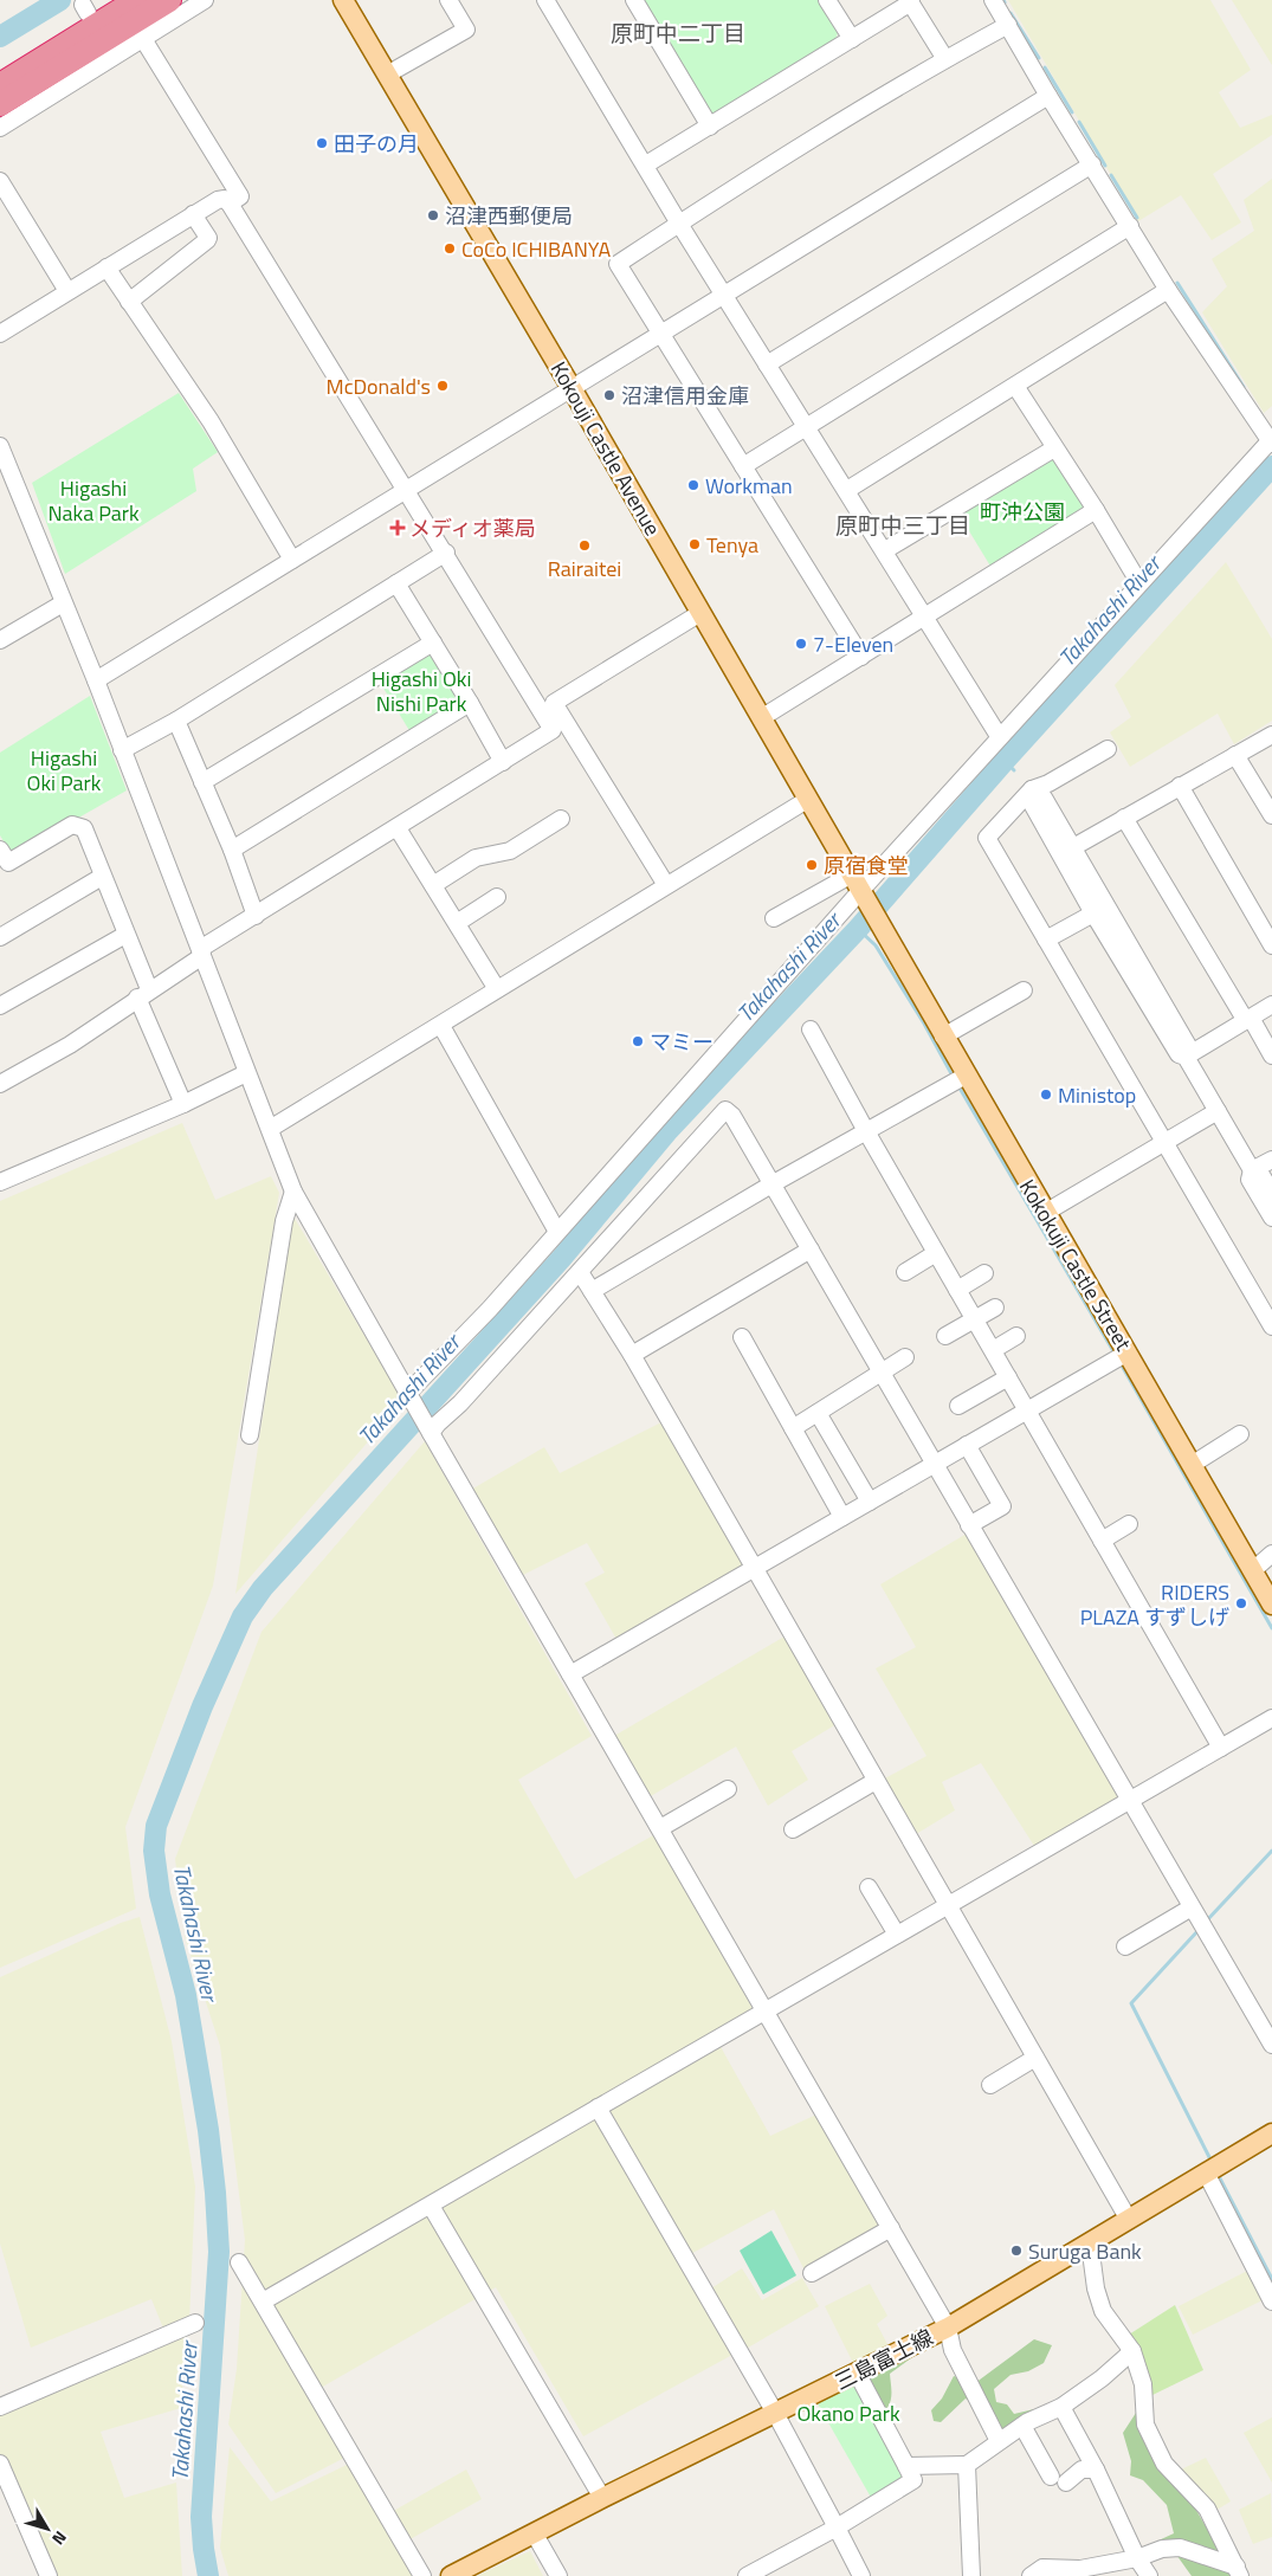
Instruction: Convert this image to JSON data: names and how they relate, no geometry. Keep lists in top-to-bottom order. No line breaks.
{"streets":{"main road":["Kokouji Castle Avenue","Kokokuji Castle Street","三島富士線"]},"crossings":[["Kokouji Castle Avenue","Kokokuji Castle Street"]],"districts":["原町中二丁目","原町中三丁目"],"water":["Takahashi River"],"parks":["Higashi Naka Park","町沖公園","Higashi Oki Nishi Park","Higashi Oki Park","Okano Park"],"places":{"other":["田子の月","沼津西郵便局","CoCo ICHIBANYA","McDonald's","沼津信用金庫","Workman","Tenya","Rairaitei","7-Eleven","原宿食堂","マミー","Ministop","RIDERS PLAZA すずしげ","Suruga Bank"],"health":["メディオ薬局"]},"north":"bottom right"}
